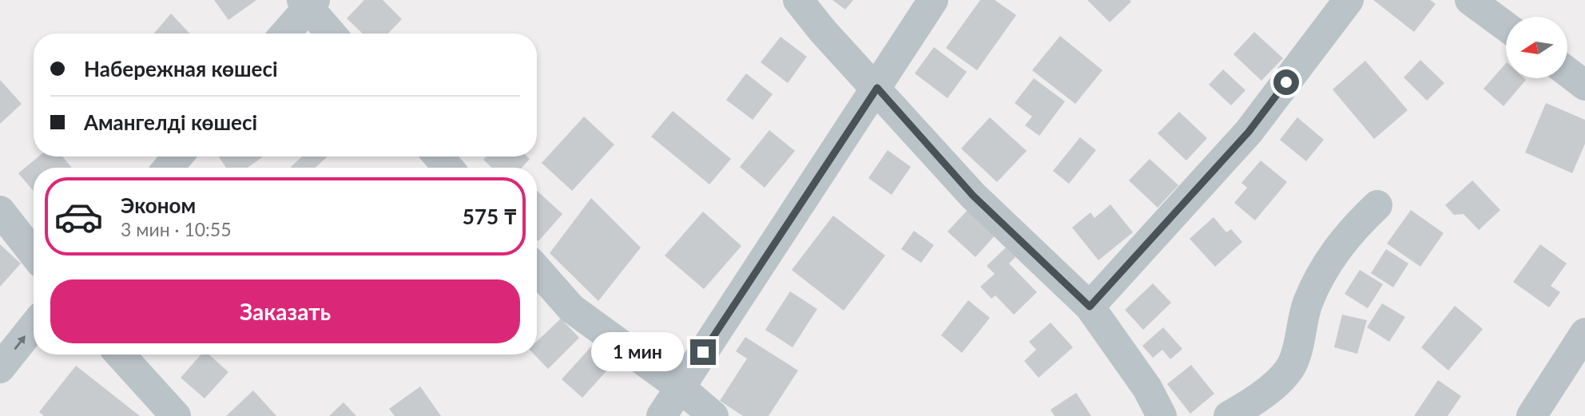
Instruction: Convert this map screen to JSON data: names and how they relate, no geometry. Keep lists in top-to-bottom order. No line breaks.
{"north":"left","page":{"banner":["Набережная көшесі","Амангелді көшесі"],"list":[{"name":"Эконом","note":"3 мин · 10:55","value":"575 ₸"}],"buttons":"Заказать","bubble":"1 мин"}}
